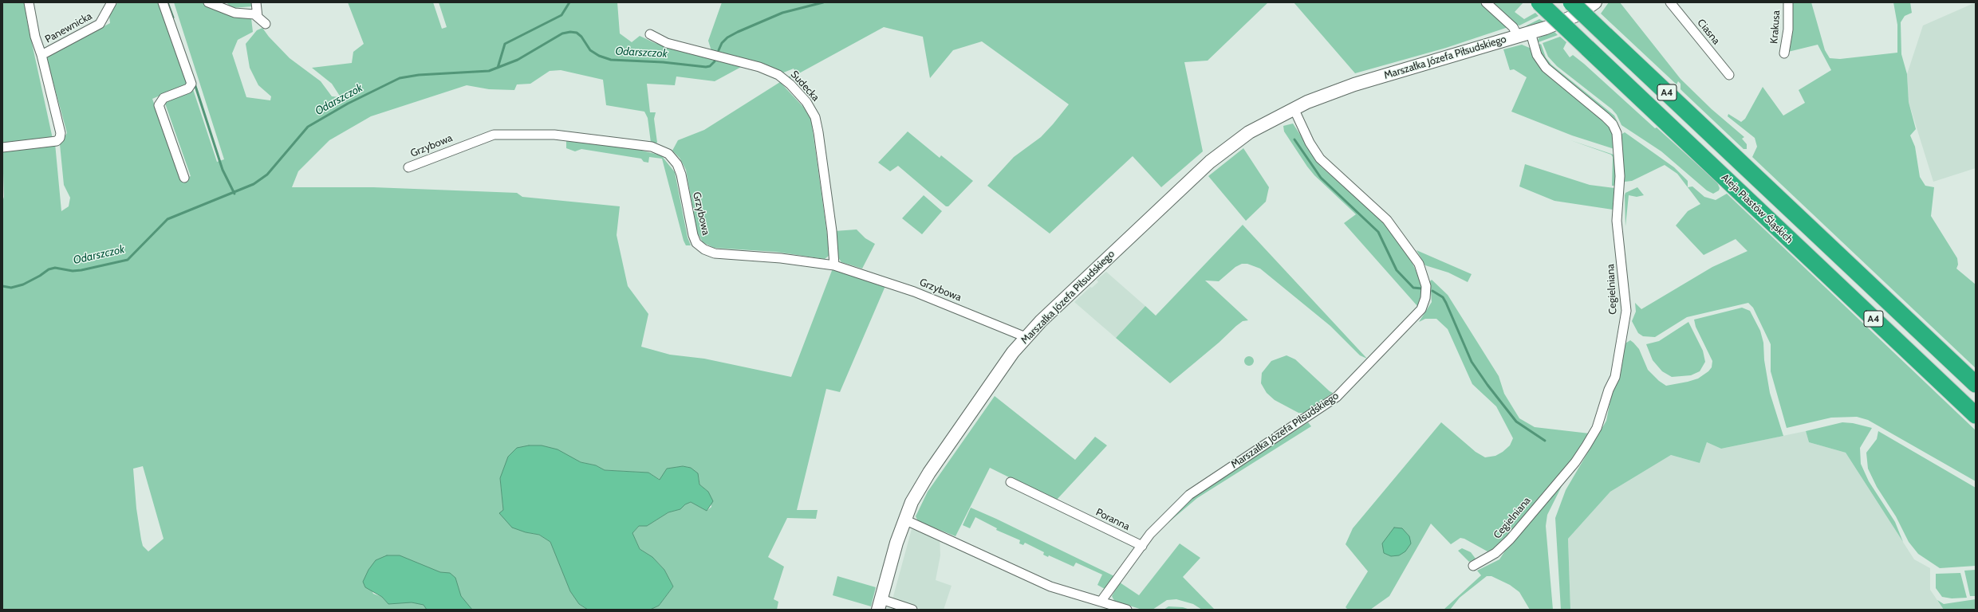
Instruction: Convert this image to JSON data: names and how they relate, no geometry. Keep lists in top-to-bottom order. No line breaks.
{"streets":{"highway":["A4","Aleja Piastów Śląskich"],"street":["Krakusa","Panewnicka","Ciasna","Marszałka Józefa Piłsudskiego","Sudecka","Grzybowa","Cegielniana","Poranna"]},"crossings":[["Marszałka Józefa Piłsudskiego","Grzybowa"],["Marszałka Józefa Piłsudskiego","Cegielniana"],["Marszałka Józefa Piłsudskiego","Poranna"],["Sudecka","Grzybowa"]],"water":["Odarszczok"]}
